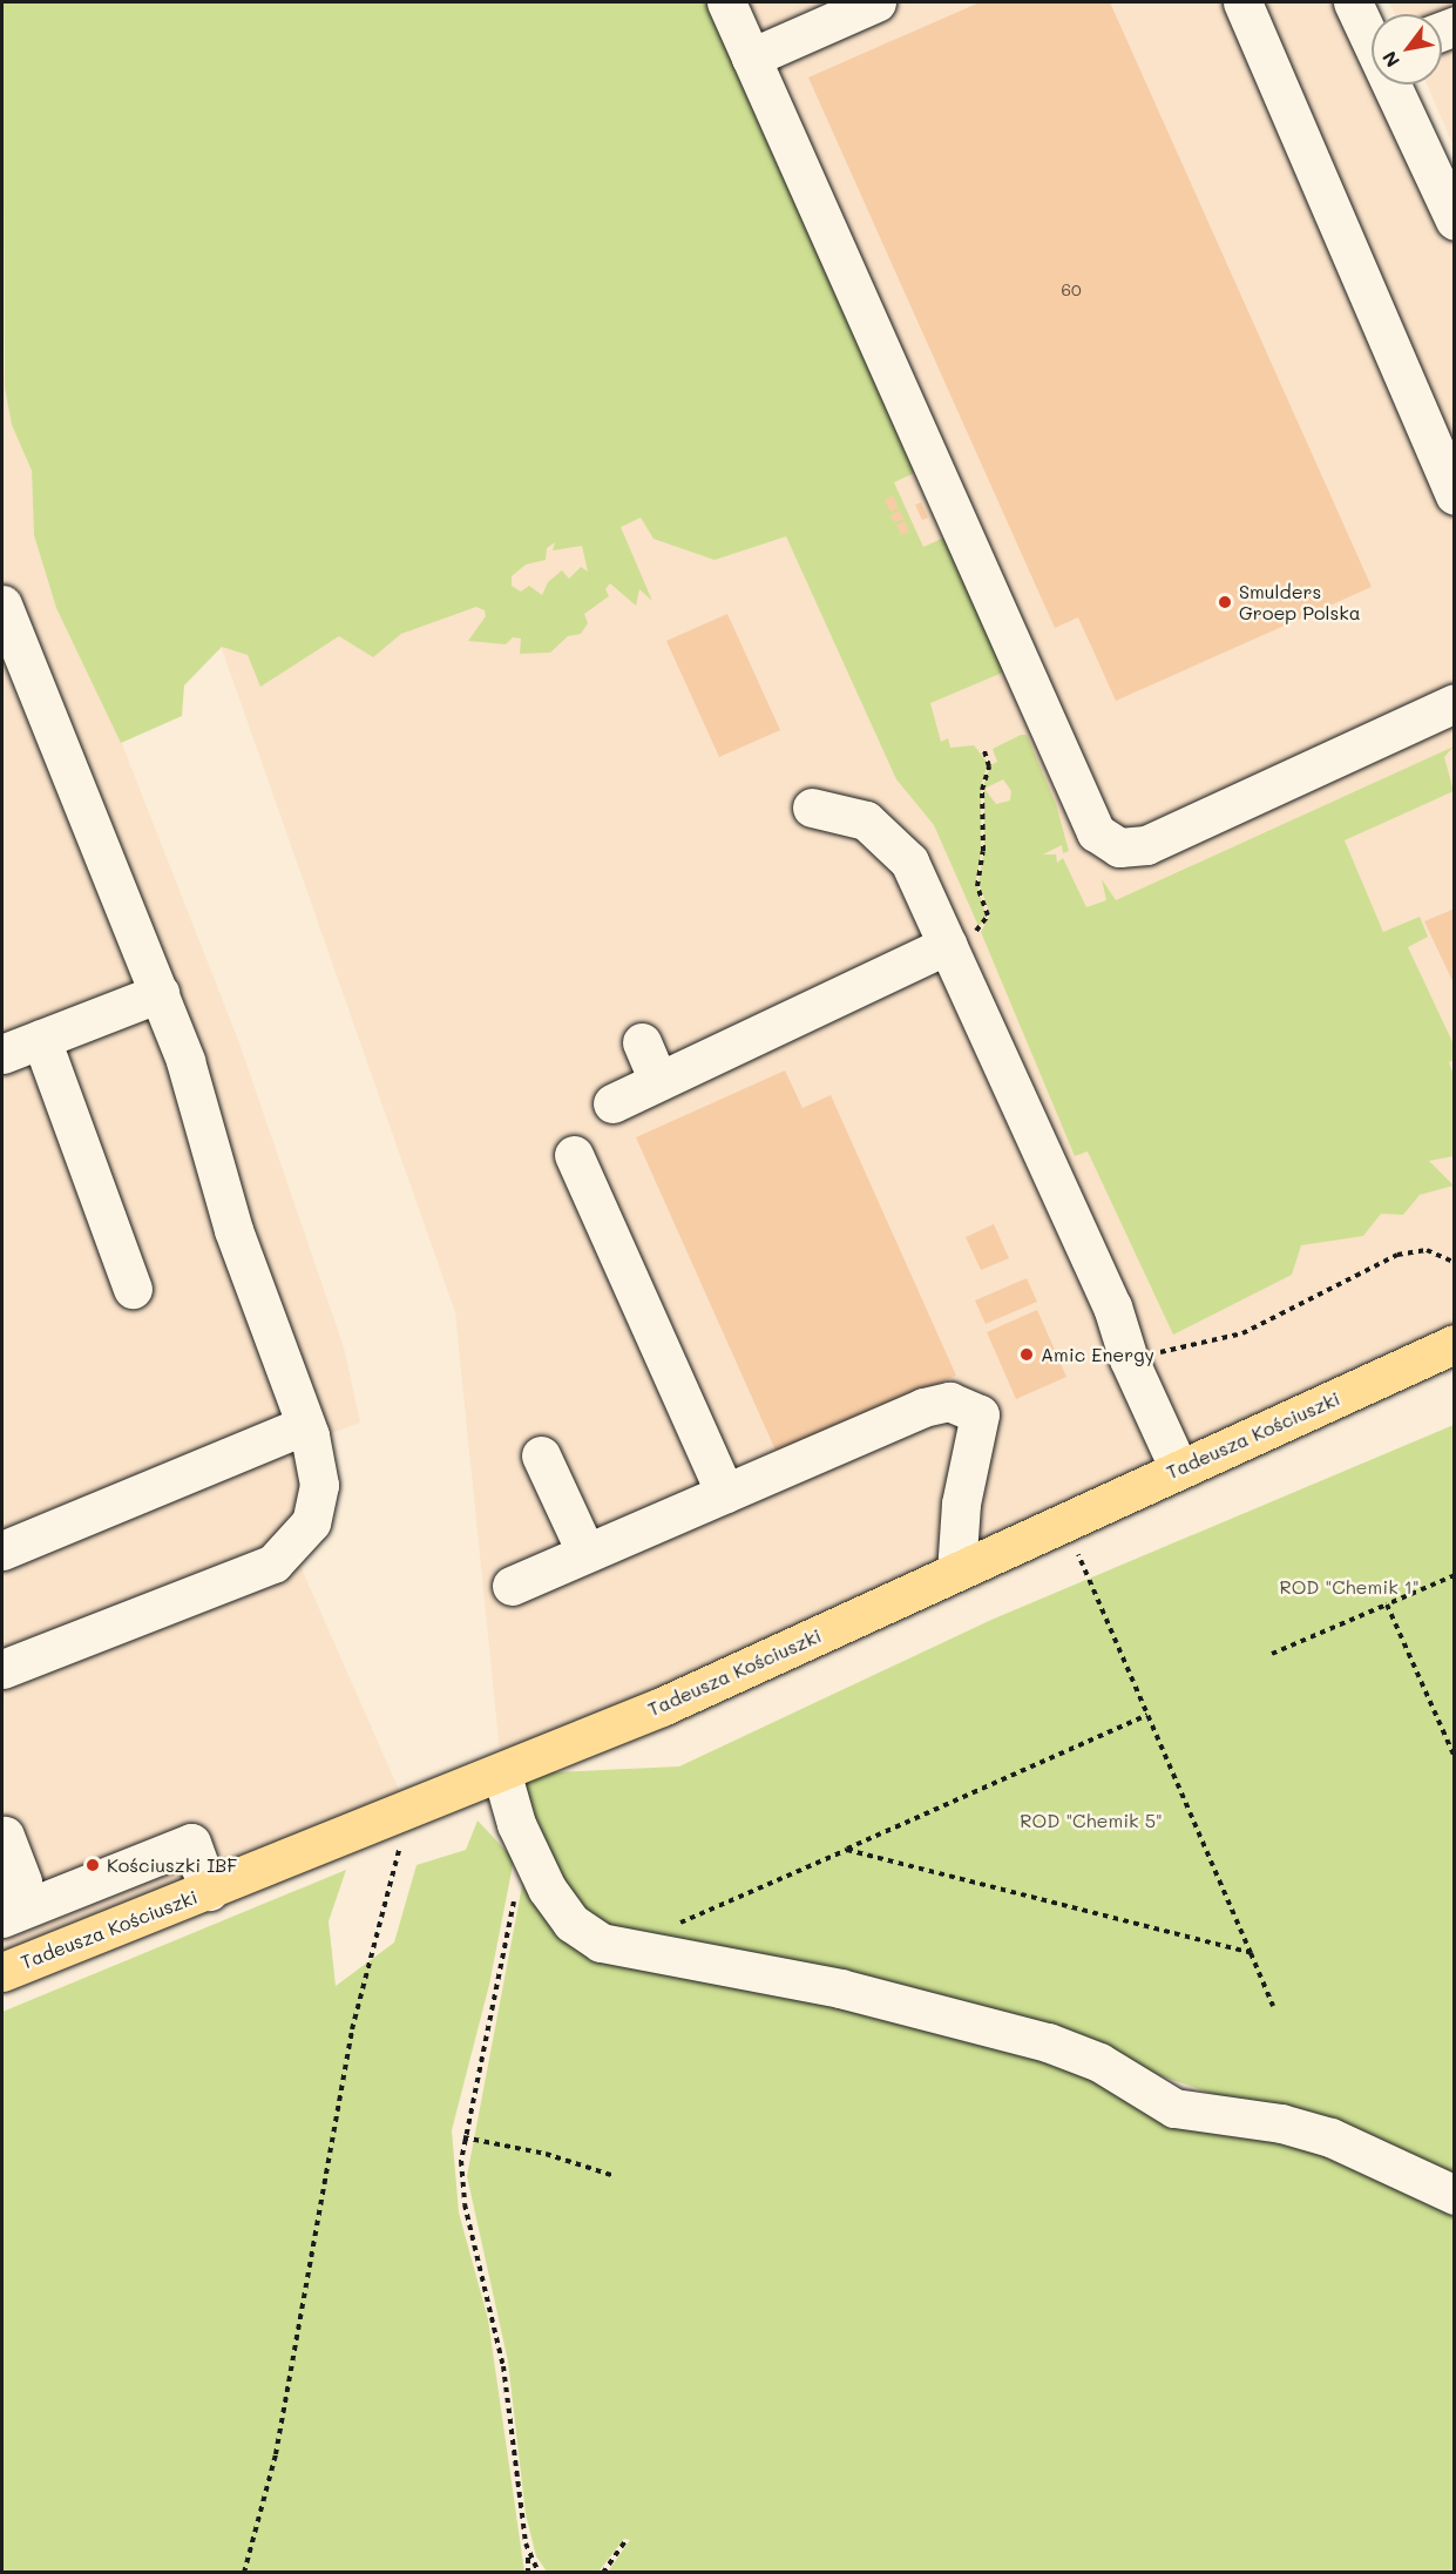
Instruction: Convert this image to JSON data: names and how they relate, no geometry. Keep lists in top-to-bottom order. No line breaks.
{"streets":{"main road":["Tadeusza Kościuszki"]},"parks":["ROD \"Chemik 1\"","ROD \"Chemik 5\""],"places":["Smulders Groep Polska","Amic Energy","Kościuszki IBF"],"house_numbers":["60"],"north":"bottom left"}
